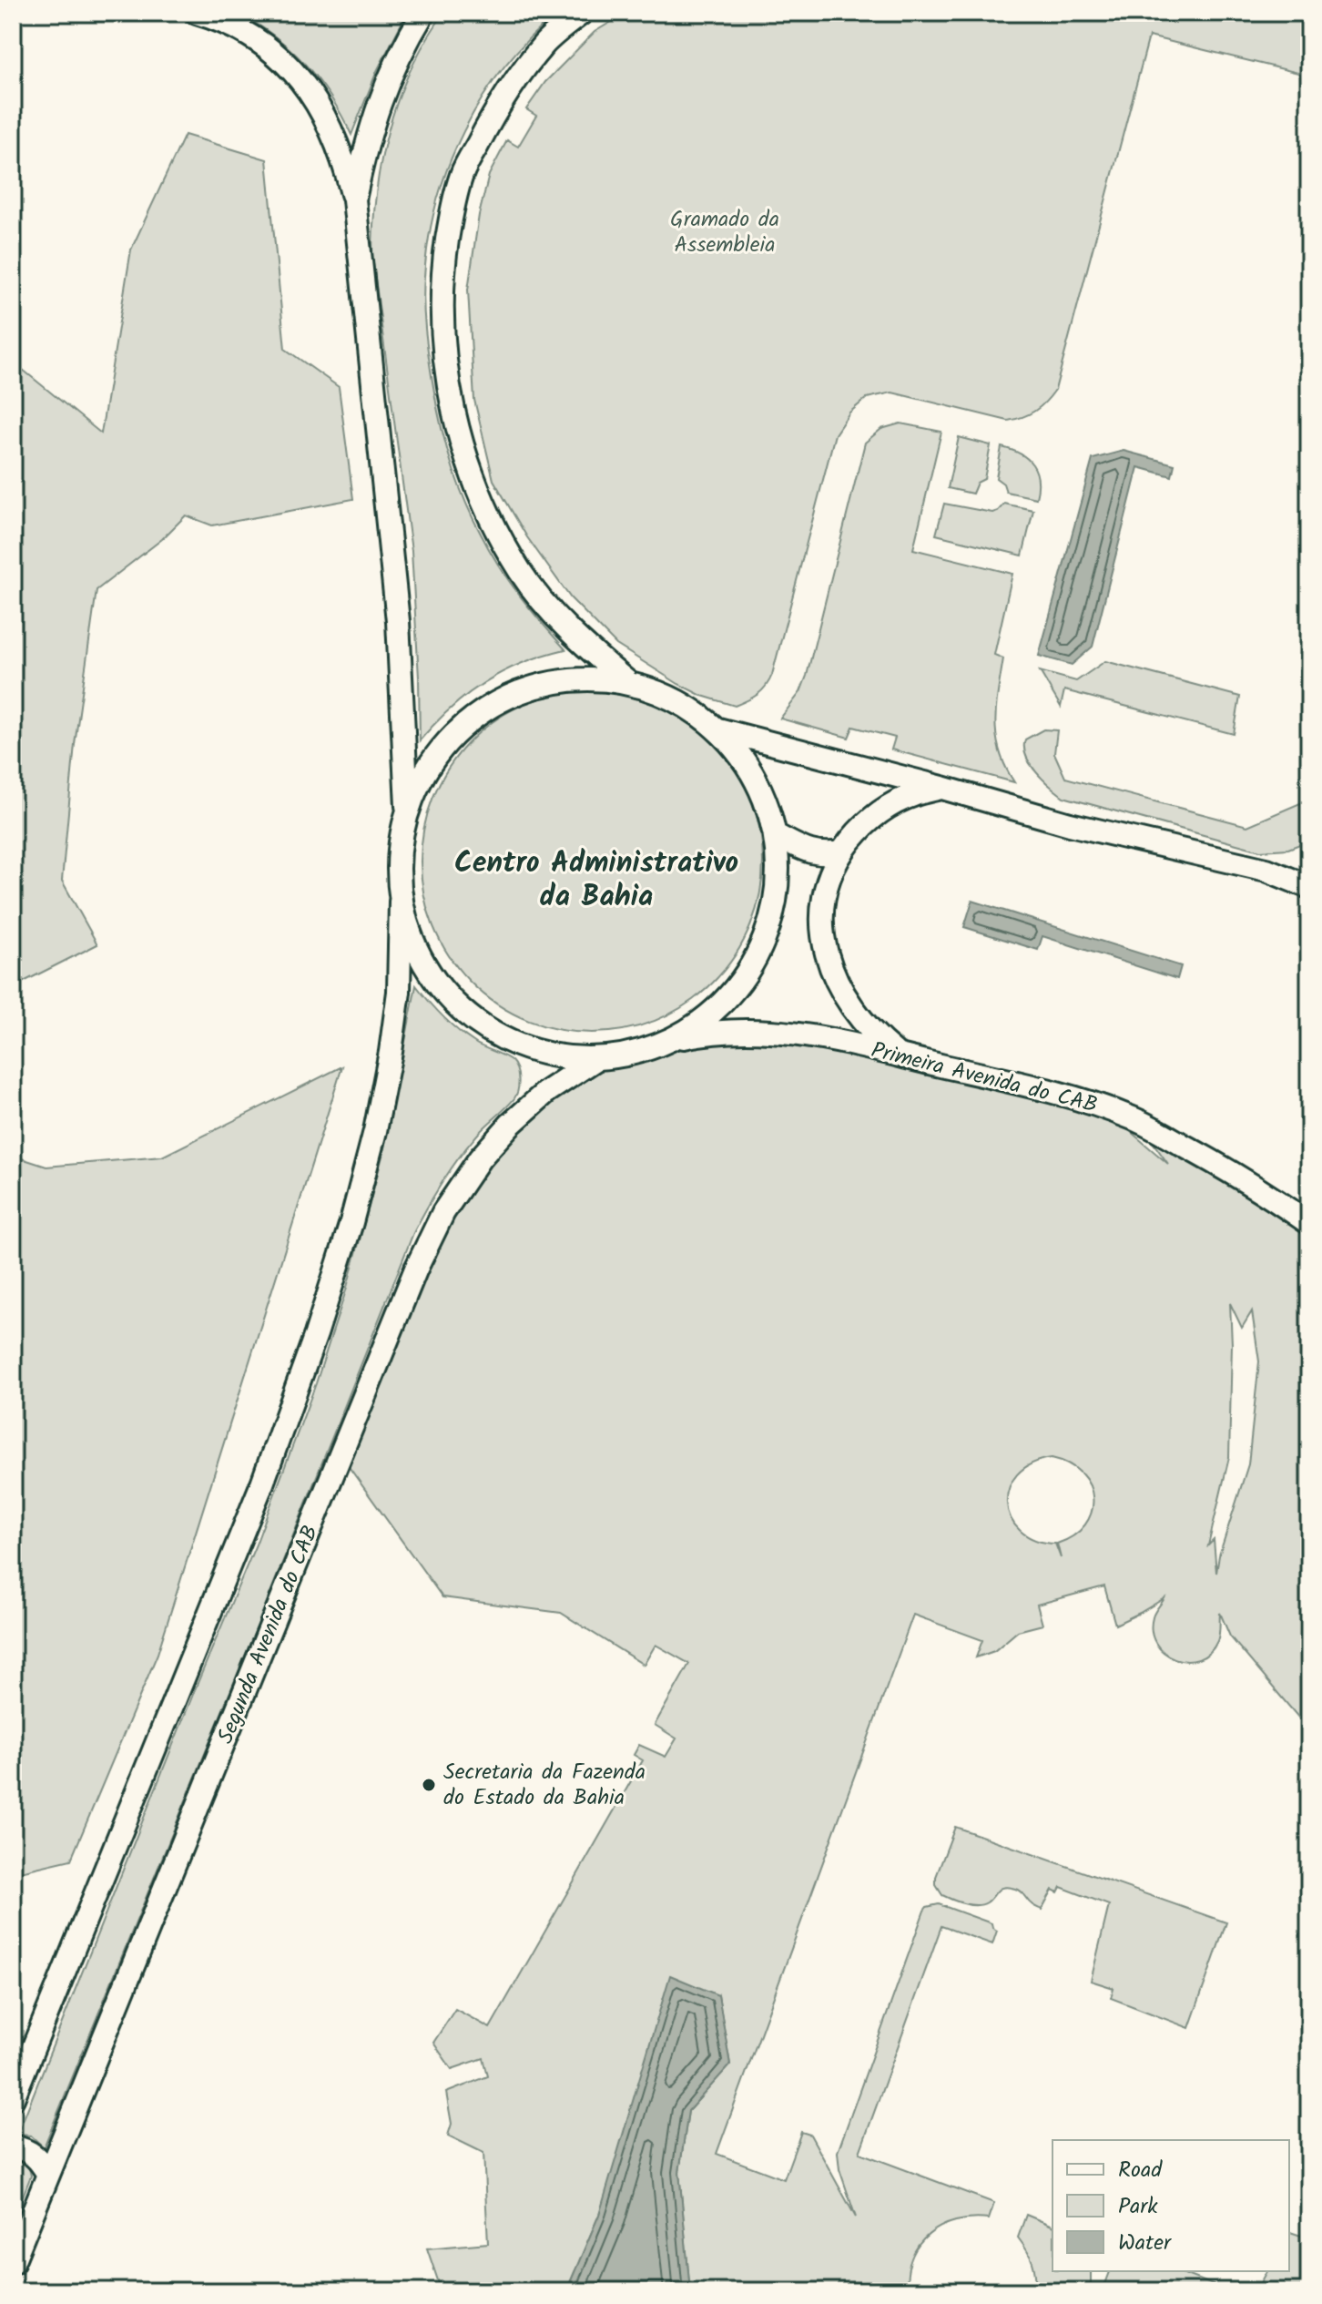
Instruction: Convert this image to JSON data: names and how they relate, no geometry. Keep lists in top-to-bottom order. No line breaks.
{"streets":{"main road":["Primeira Avenida do CAB","Segunda Avenida do CAB"]},"districts":["Centro Administrativo da Bahia"],"parks":["Gramado da Assembleia"],"places":["Secretaria da Fazenda do Estado da Bahia"],"legend":["Road","Park","Water"]}
